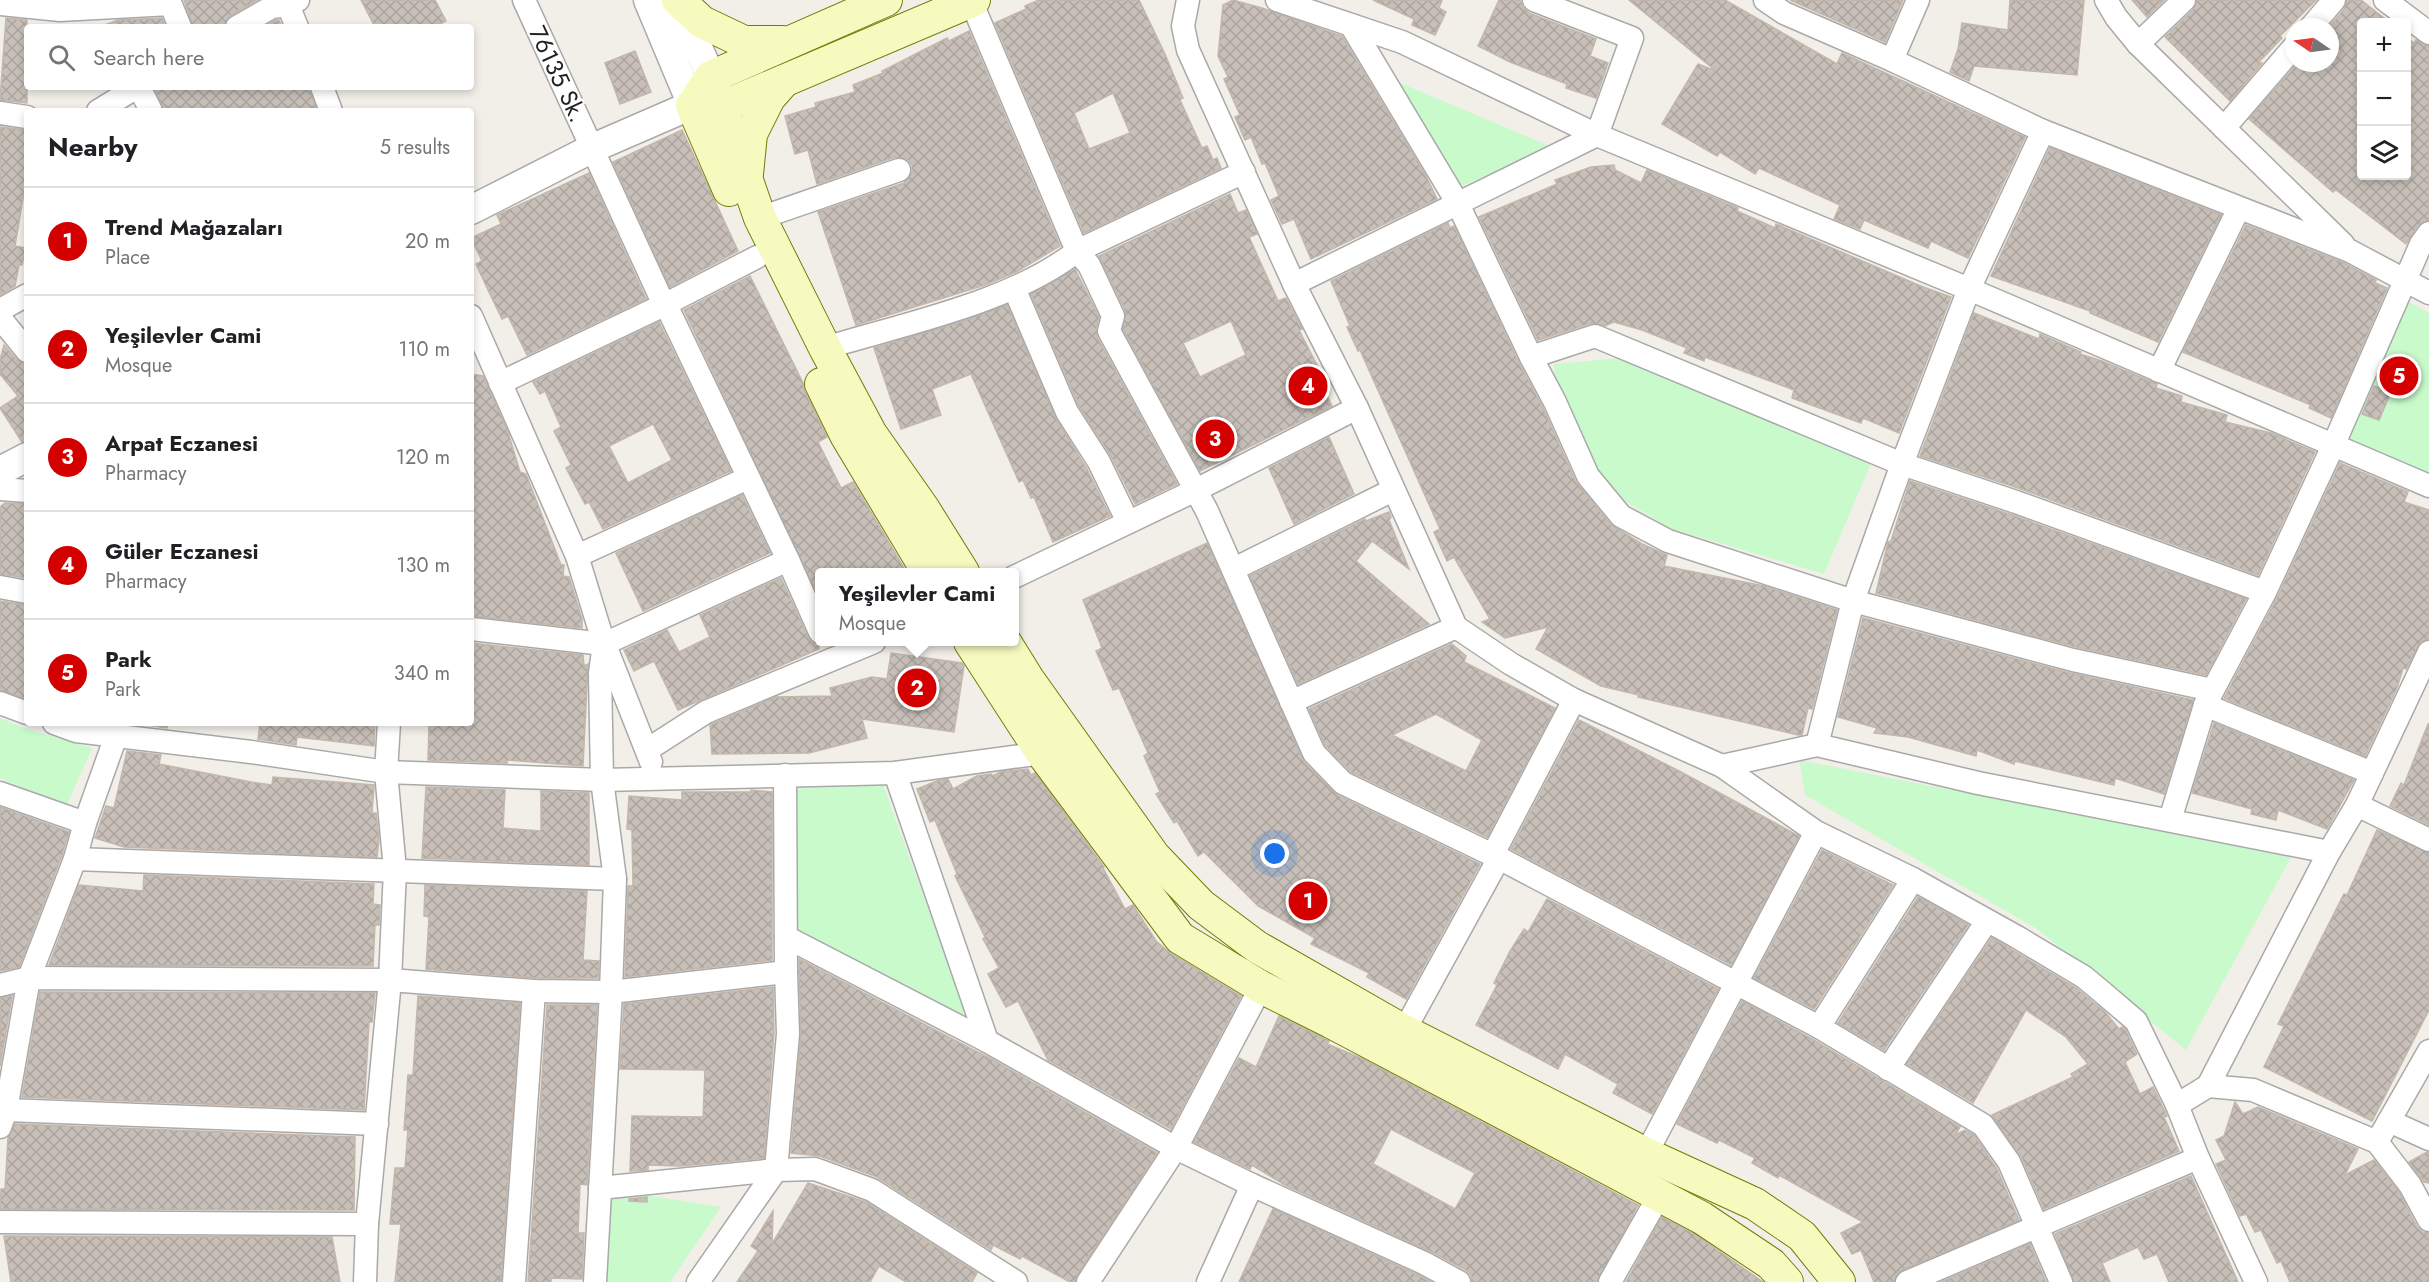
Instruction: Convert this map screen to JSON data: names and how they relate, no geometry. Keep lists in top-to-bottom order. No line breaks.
{"streets":{"street":["76135 Sk."]},"north":"left","page":{"map_buttons":["+","−"],"search":"Search here","heading":["Nearby","5 results"],"list":[{"mark":"1","name":"Trend Mağazaları","note":"Place","value":"20 m"},{"mark":"2","name":"Yeşilevler Cami","note":"Mosque","value":"110 m"},{"mark":"3","name":"Arpat Eczanesi","note":"Pharmacy","value":"120 m"},{"mark":"4","name":"Güler Eczanesi","note":"Pharmacy","value":"130 m"},{"mark":"5","name":"Park","note":"Park","value":"340 m"}],"pins":["5","4","3","2","1"],"popup":["Yeşilevler Cami","Mosque"]}}
